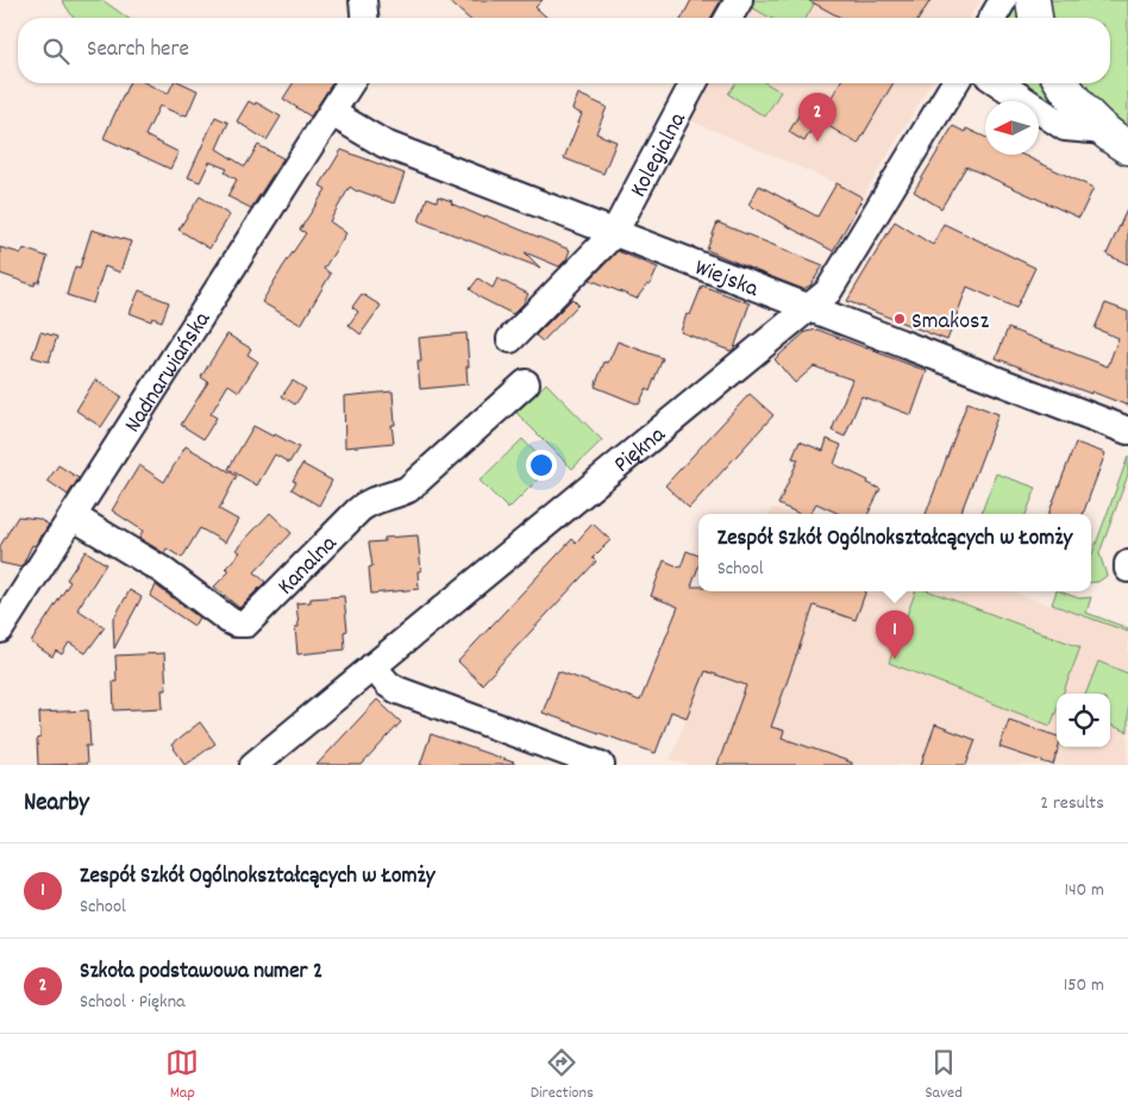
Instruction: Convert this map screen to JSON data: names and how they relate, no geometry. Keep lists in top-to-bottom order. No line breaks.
{"streets":{"street":["Kolegialna","Wiejska","Nadnarwiańska","Piękna","Kanalna"]},"crossings":[["Kolegialna","Wiejska"],["Wiejska","Nadnarwiańska"],["Wiejska","Piękna"],["Nadnarwiańska","Kanalna"]],"places":["Smakosz"],"north":"left","page":{"search":"Search here","pins":["2","1"],"popup":["Zespół Szkół Ogólnokształcących w Łomży","School"],"heading":["Nearby","2 results"],"list":[{"mark":"1","name":"Zespół Szkół Ogólnokształcących w Łomży","note":"School","value":"140 m"},{"mark":"2","name":"Szkoła podstawowa numer 2","note":"School · Piękna","value":"150 m"}],"nav":["Map","Directions","Saved"]}}
